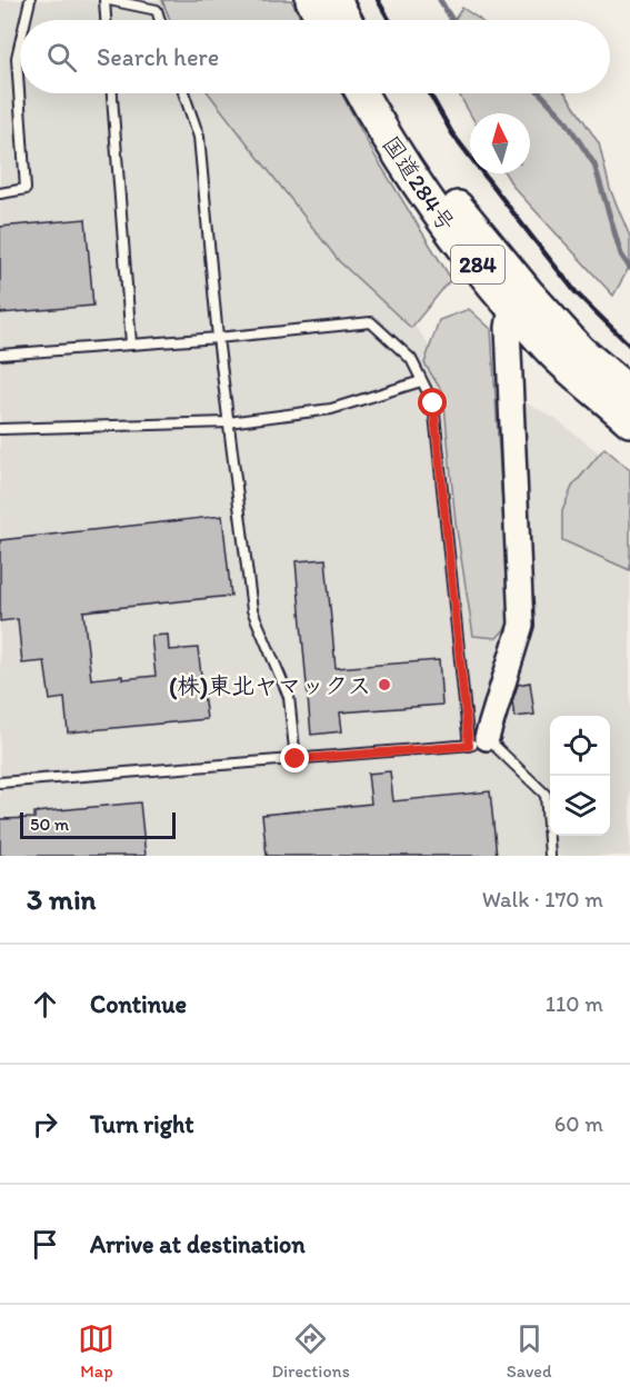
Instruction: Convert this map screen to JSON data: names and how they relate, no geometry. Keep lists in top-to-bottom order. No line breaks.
{"streets":{"highway":["国道284号","284"]},"places":["(株)東北ヤマックス"],"scale_bar":"50 m","north":"top","page":{"search":"Search here","scale":"50 m","heading":["3 min","Walk · 170 m"],"list":[["Continue","110 m"],["Turn right","60 m"],"Arrive at destination"],"nav":["Map","Directions","Saved"]}}
